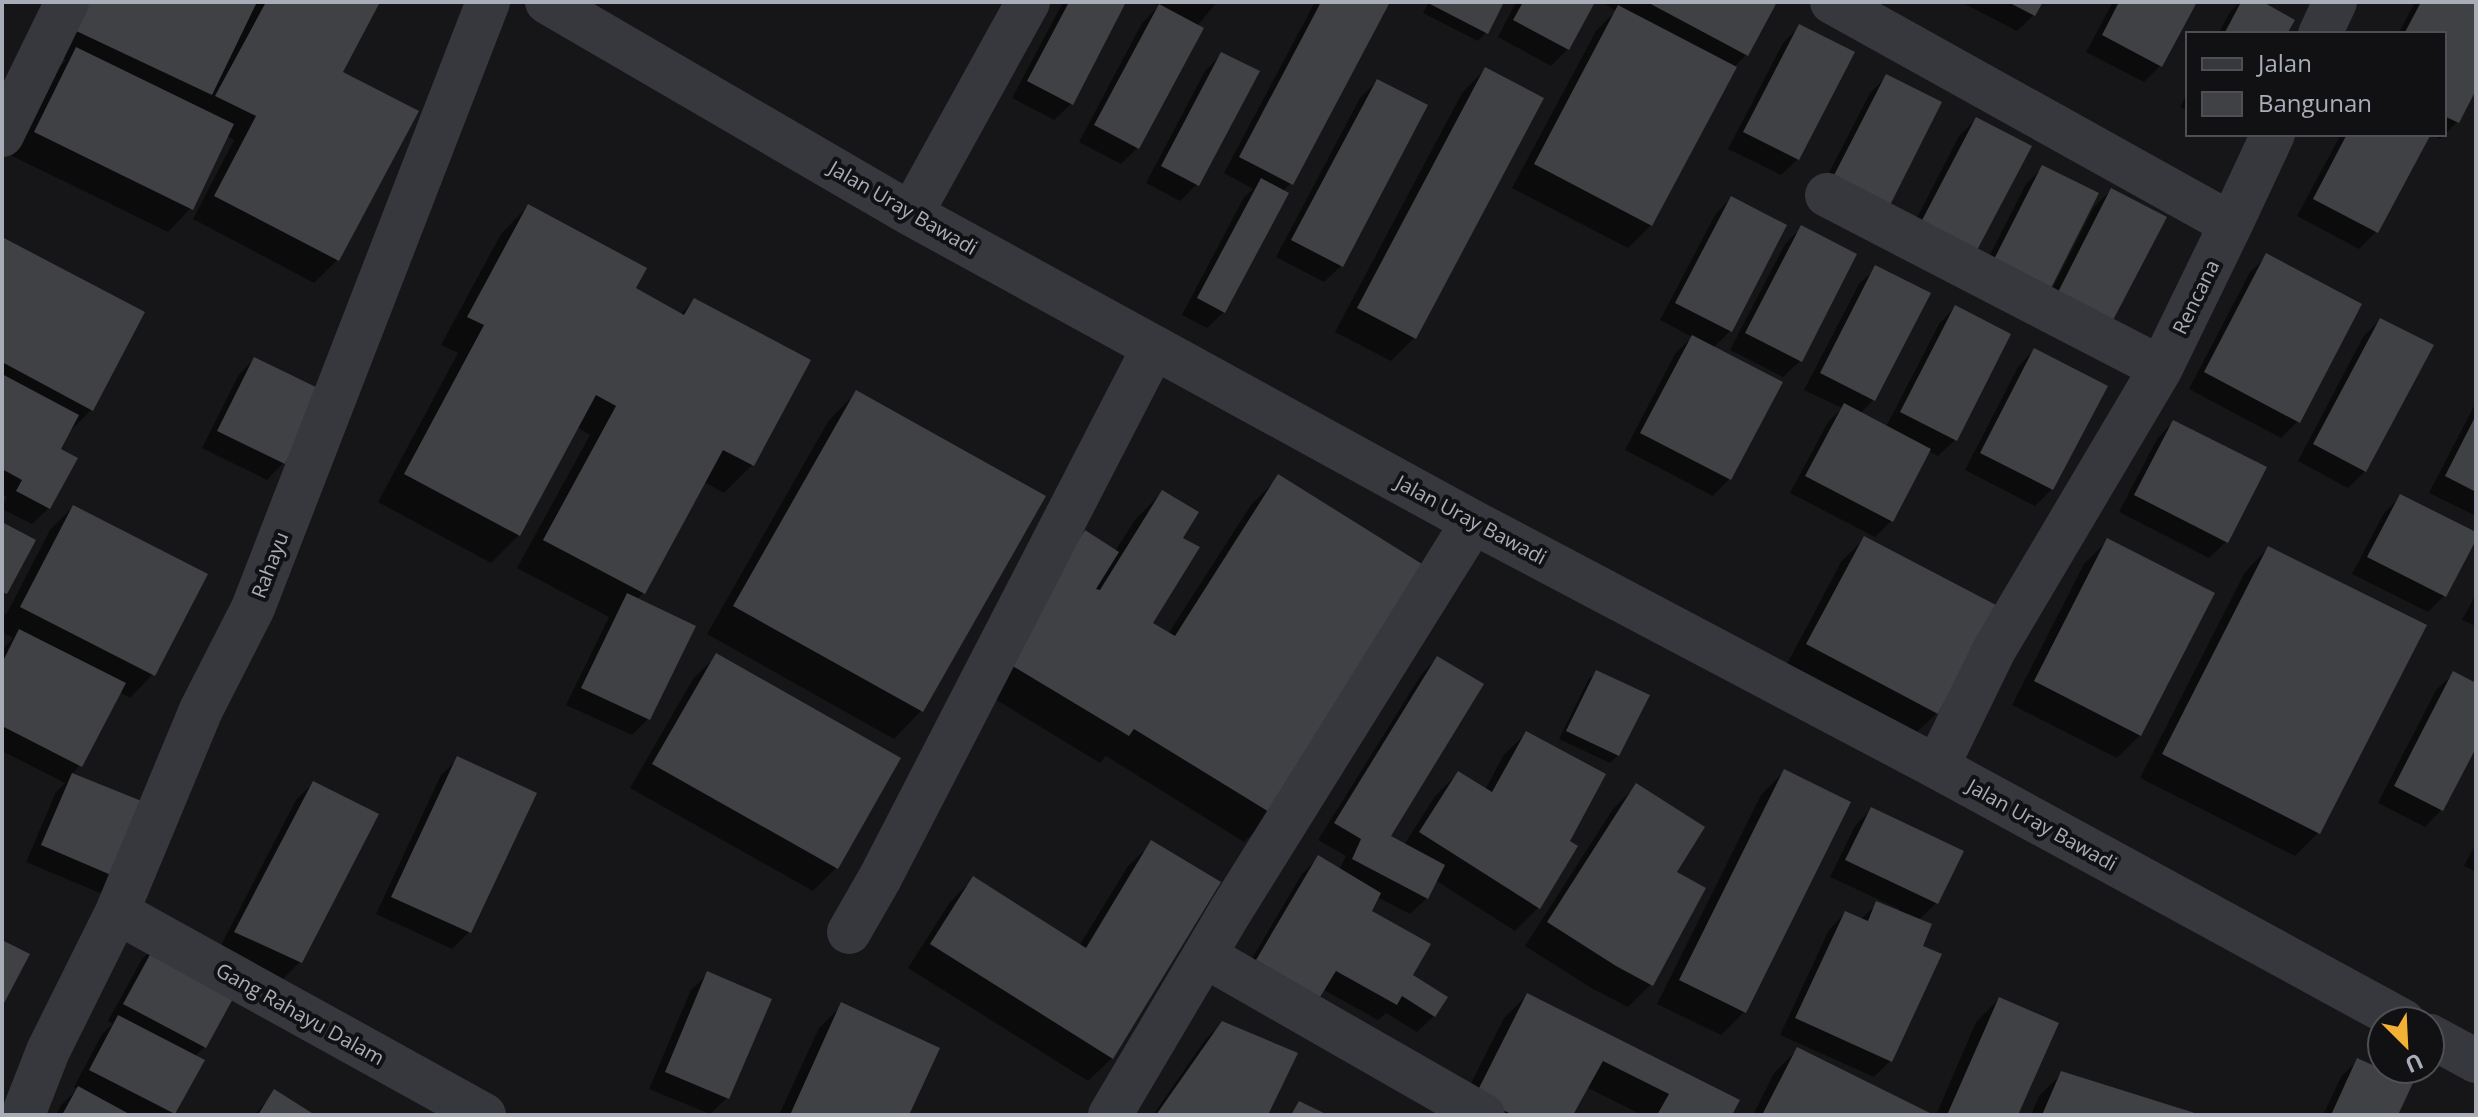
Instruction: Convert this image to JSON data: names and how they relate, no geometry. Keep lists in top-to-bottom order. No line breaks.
{"streets":{"street":["Jalan Uray Bawadi","Rencana","Rahayu","Gang Rahayu Dalam"]},"crossings":[["Jalan Uray Bawadi","Rencana"],["Rahayu","Gang Rahayu Dalam"]],"legend":["Jalan","Bangunan"],"north":"bottom right"}
